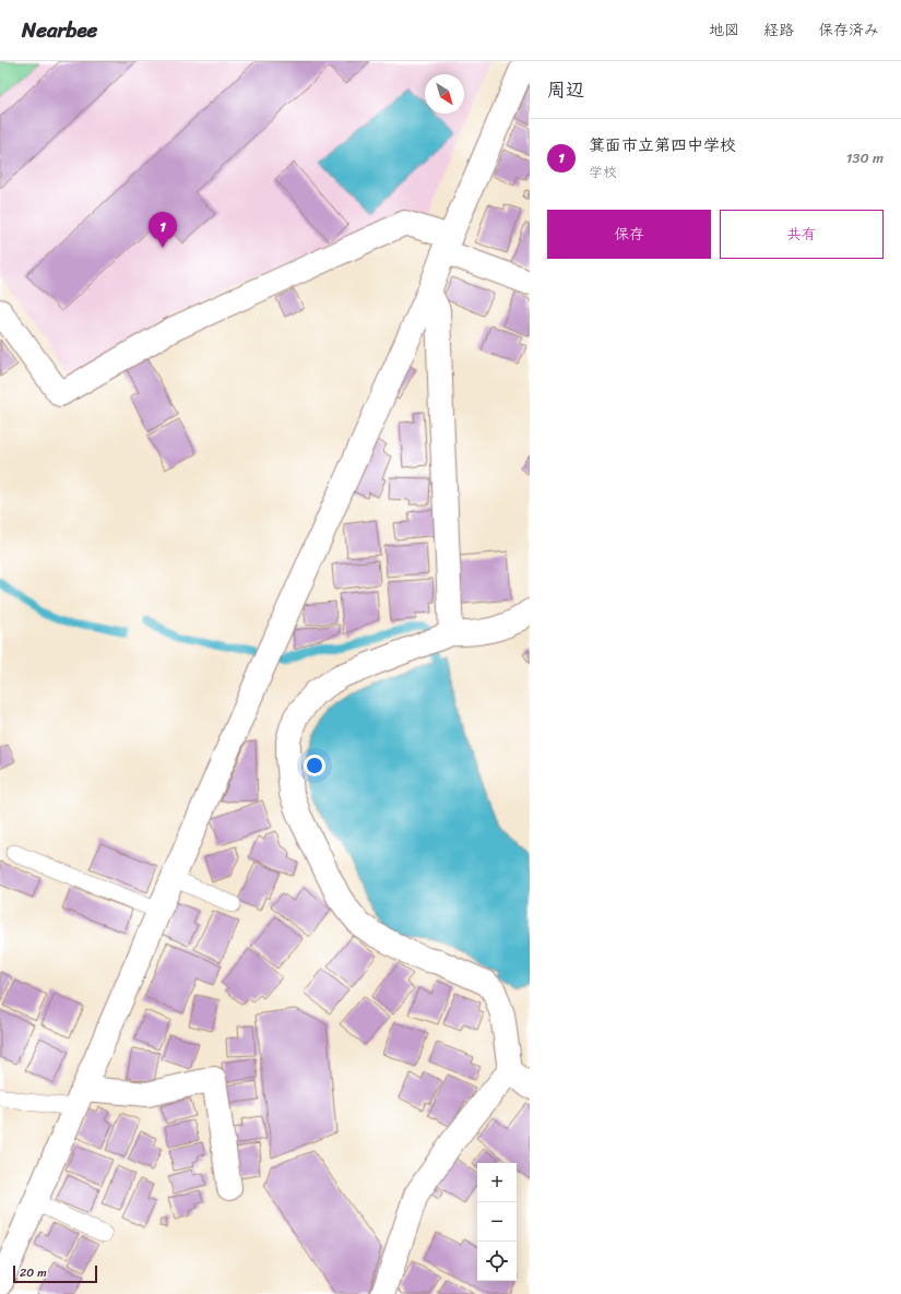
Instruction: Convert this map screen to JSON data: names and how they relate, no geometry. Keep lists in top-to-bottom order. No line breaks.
{"scale_bar":"20 m","north":"bottom right","page":{"header":"Nearbee","nav":["地図","経路","保存済み"],"heading":"周辺","list":[{"mark":"1","name":"箕面市立第四中学校","note":"学校","value":"130 m"}],"buttons":["保存","共有"],"pins":"1","map_buttons":["+","−"],"scale":"20 m"}}
